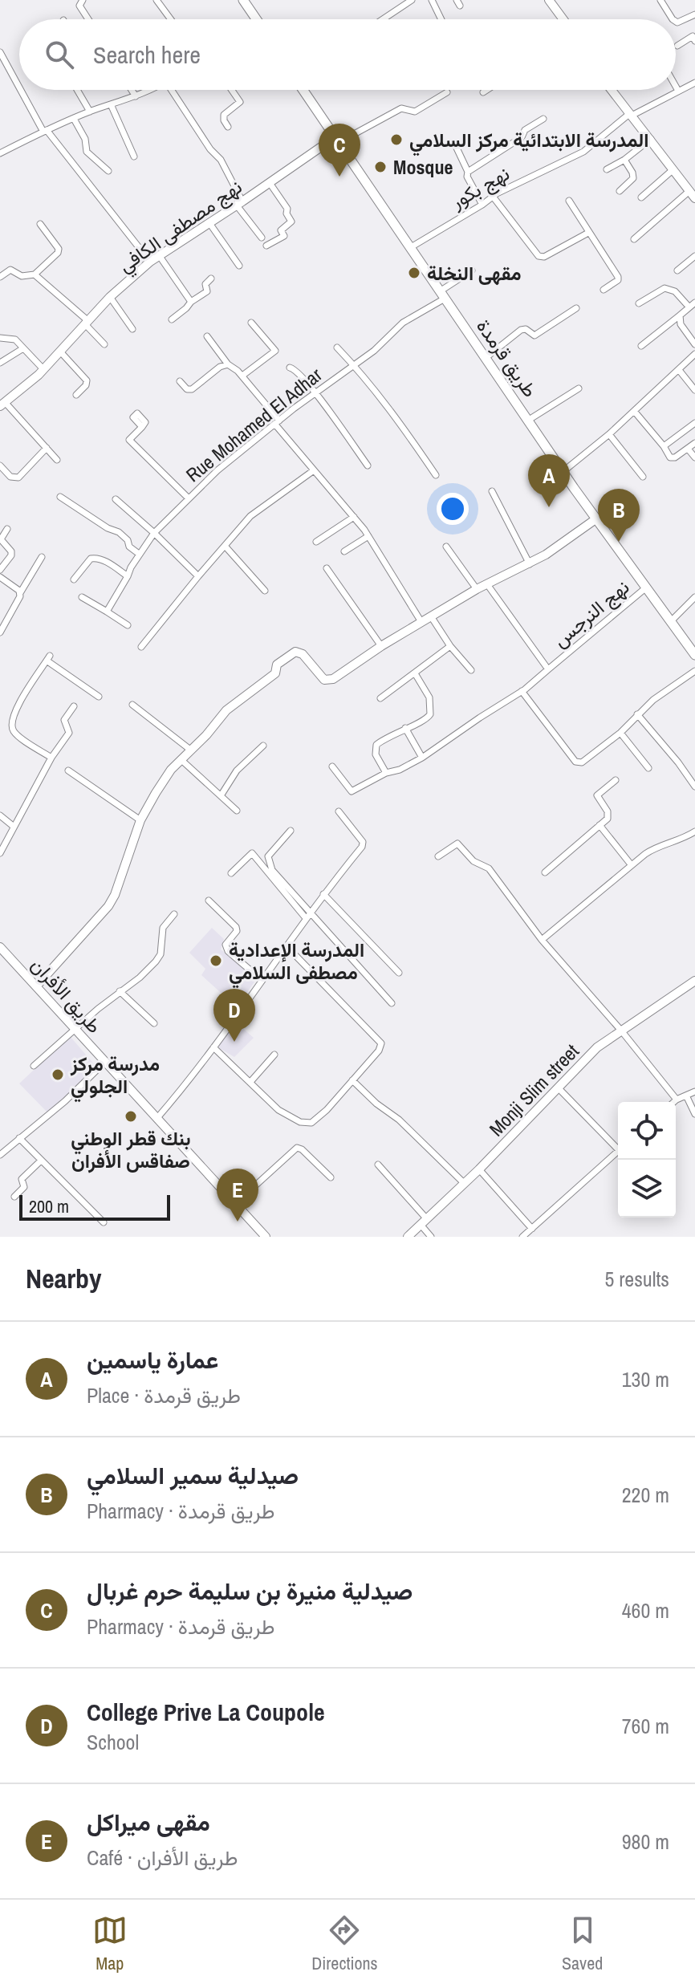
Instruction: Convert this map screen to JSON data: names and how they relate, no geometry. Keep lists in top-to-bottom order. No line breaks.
{"streets":{"main road":["طريق قرمدة"],"street":["نهج بكور","نهج مصطفى الكافي","Rue Mohamed El Adhar","نهج النرجس","طريق الأفران","Monji Slim street"]},"crossings":[["نهج بكور","طريق قرمدة"],["نهج مصطفى الكافي","طريق قرمدة"],["طريق قرمدة","Rue Mohamed El Adhar"],["طريق قرمدة","نهج النرجس"]],"places":["المدرسة الابتدائية مركز السلامي","Mosque","مقهى النخلة","المدرسة الإعدادية مصطفى السلامي","مدرسة مركز الجلولي","بنك قطر الوطني صفاقس الأفران"],"scale_bar":"200 m","page":{"search":"Search here","pins":["C","A","B","D","E"],"scale":"200 m","heading":["Nearby","5 results"],"list":[{"mark":"A","name":"عمارة ياسمين","note":"Place · طريق قرمدة","value":"130 m"},{"mark":"B","name":"صيدلية سمير السلامي","note":"Pharmacy · طريق قرمدة","value":"220 m"},{"mark":"C","name":"صيدلية منيرة بن سليمة حرم غربال","note":"Pharmacy · طريق قرمدة","value":"460 m"},{"mark":"D","name":"College Prive La Coupole","note":"School","value":"760 m"},{"mark":"E","name":"مقهى ميراكل","note":"Café · طريق الأفران","value":"980 m"}],"nav":["Map","Directions","Saved"]}}
